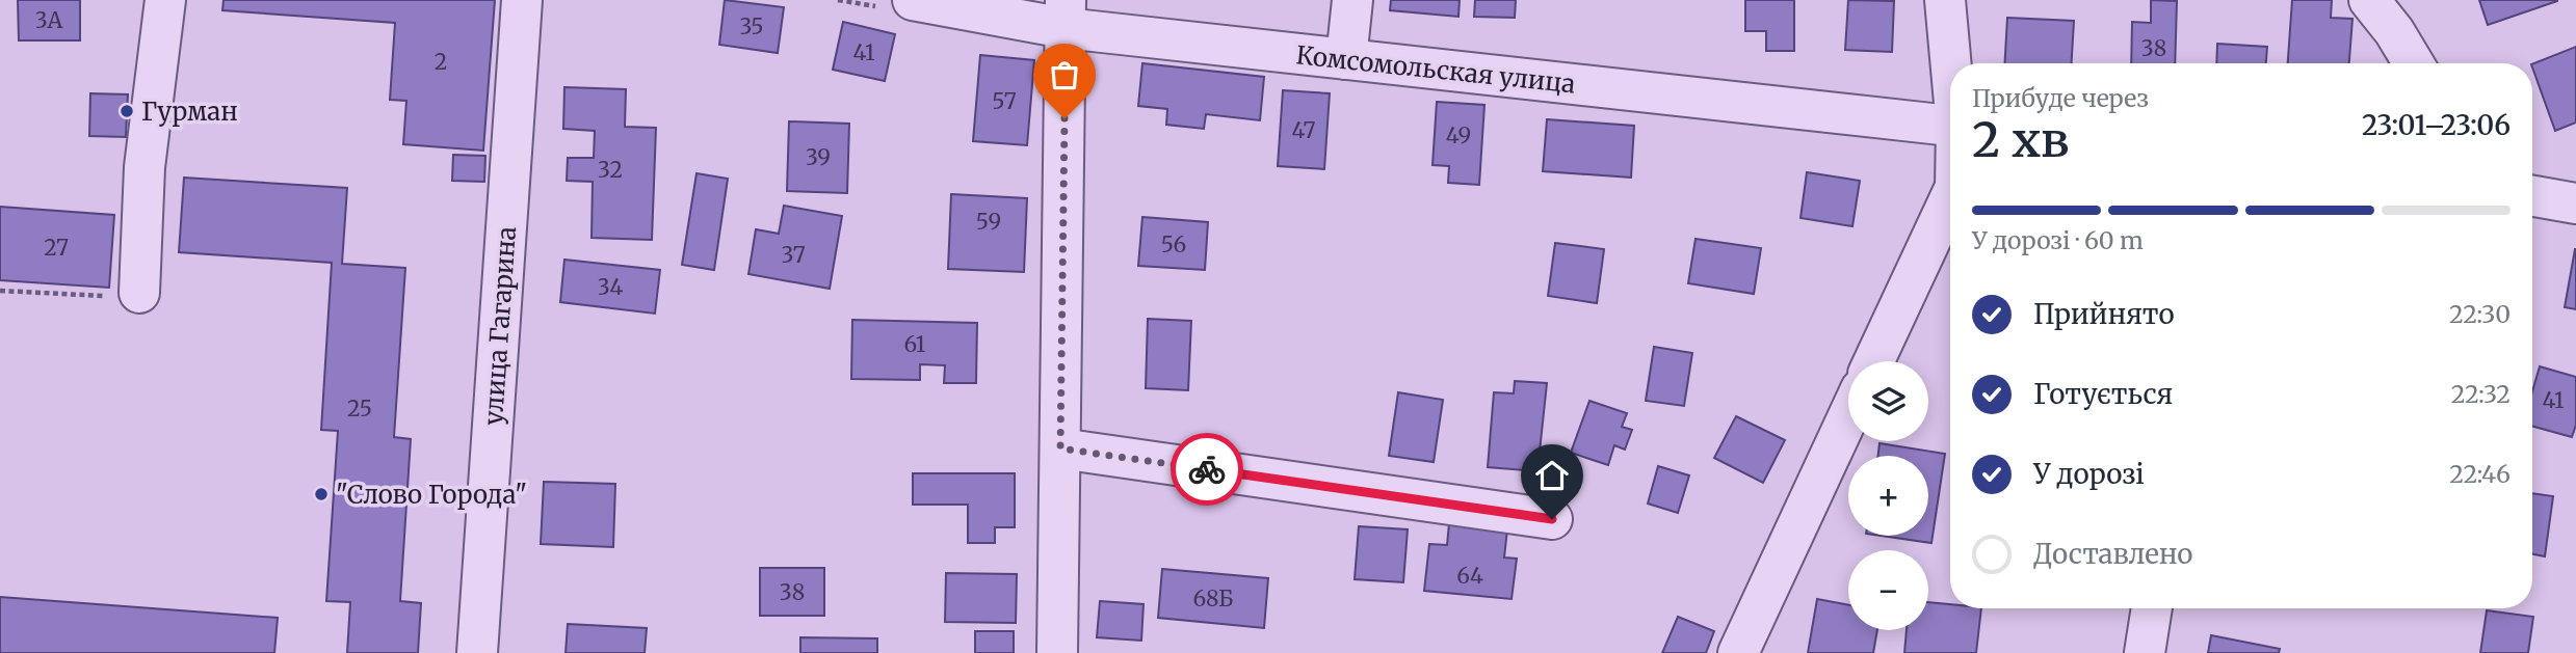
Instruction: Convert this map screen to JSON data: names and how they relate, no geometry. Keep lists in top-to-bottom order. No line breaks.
{"streets":{"street":["Комсомольская улица","улица Гагарина"]},"places":["Гурман","\"Слово Города\""],"house_numbers":["3А","35","38","41","2","57","47","49","39","32","59","56","27","37","34","61","41","25","64","38","68Б"],"page":{"heading":["2 хв","Прибуде через","23:01–23:06"],"bar":"У дорозі · 60 m","list":[["Прийнято","22:30"],["Готується","22:32"],["У дорозі","22:46"],"Доставлено"],"map_buttons":["+","−"]}}
